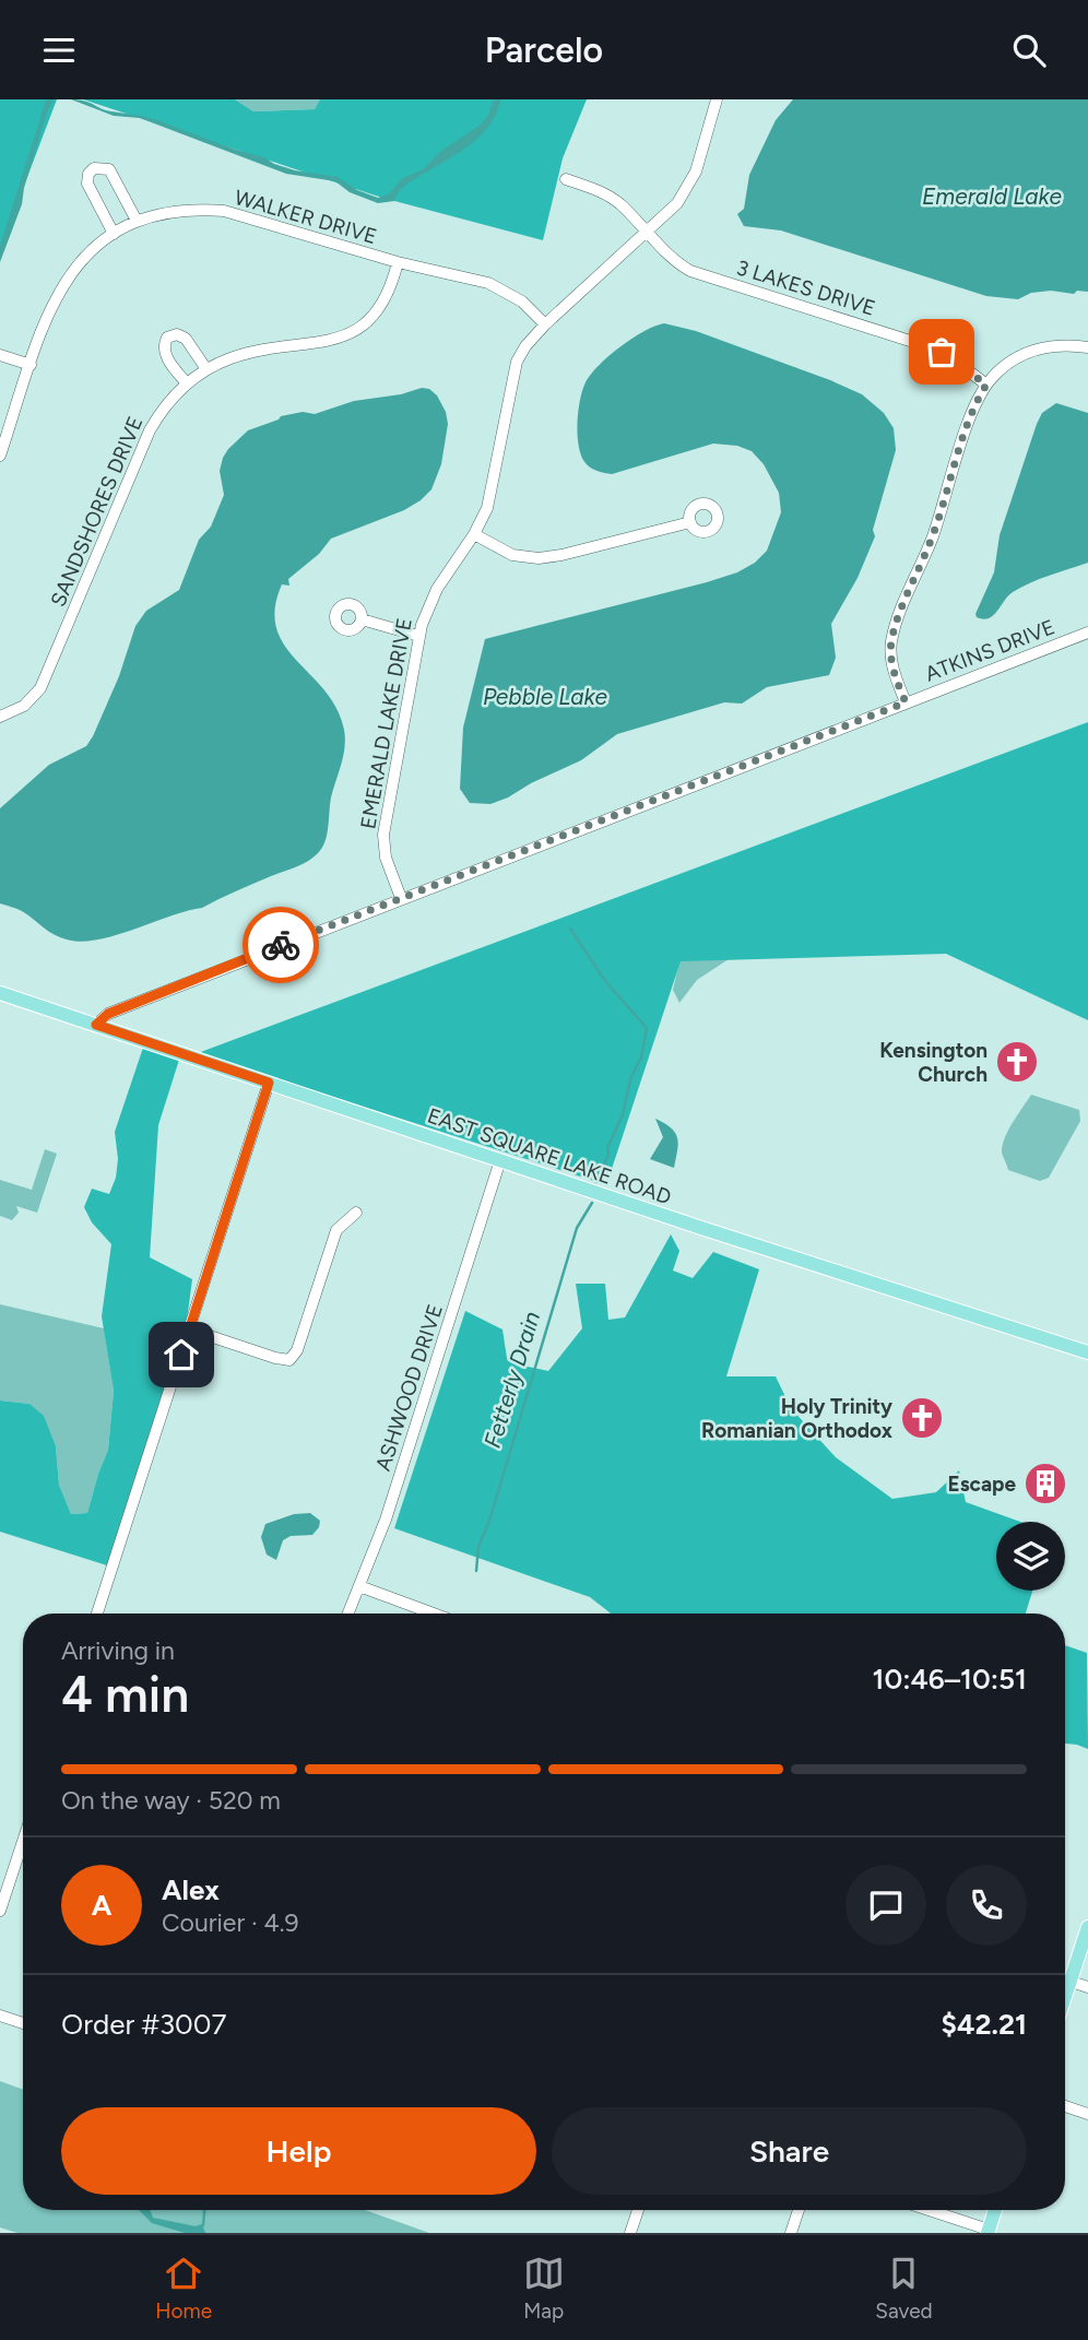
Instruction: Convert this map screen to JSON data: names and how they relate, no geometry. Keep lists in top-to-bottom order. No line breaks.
{"streets":{"main road":["EAST SQUARE LAKE ROAD"],"street":["WALKER DRIVE","3 LAKES DRIVE","SANDSHORES DRIVE","ATKINS DRIVE","EMERALD LAKE DRIVE","ASHWOOD DRIVE"]},"crossings":[["WALKER DRIVE","SANDSHORES DRIVE"],["WALKER DRIVE","EMERALD LAKE DRIVE"],["3 LAKES DRIVE","EMERALD LAKE DRIVE"],["ATKINS DRIVE","EMERALD LAKE DRIVE"],["ATKINS DRIVE","EAST SQUARE LAKE ROAD"],["EAST SQUARE LAKE ROAD","ASHWOOD DRIVE"]],"water":["Emerald Lake","Pebble Lake","Fetterly Drain"],"places":{"church":["Kensington Church","Holy Trinity Romanian Orthodox"],"building":["Escape"]},"page":{"header":"Parcelo","heading":["4 min","Arriving in","10:46–10:51"],"panel":["Alex","Courier · 4.9","Order #3007","$42.21"],"bar":"On the way · 520 m","round":"A","buttons":["Help","Share"],"tabs":["Home","Map","Saved"]}}
